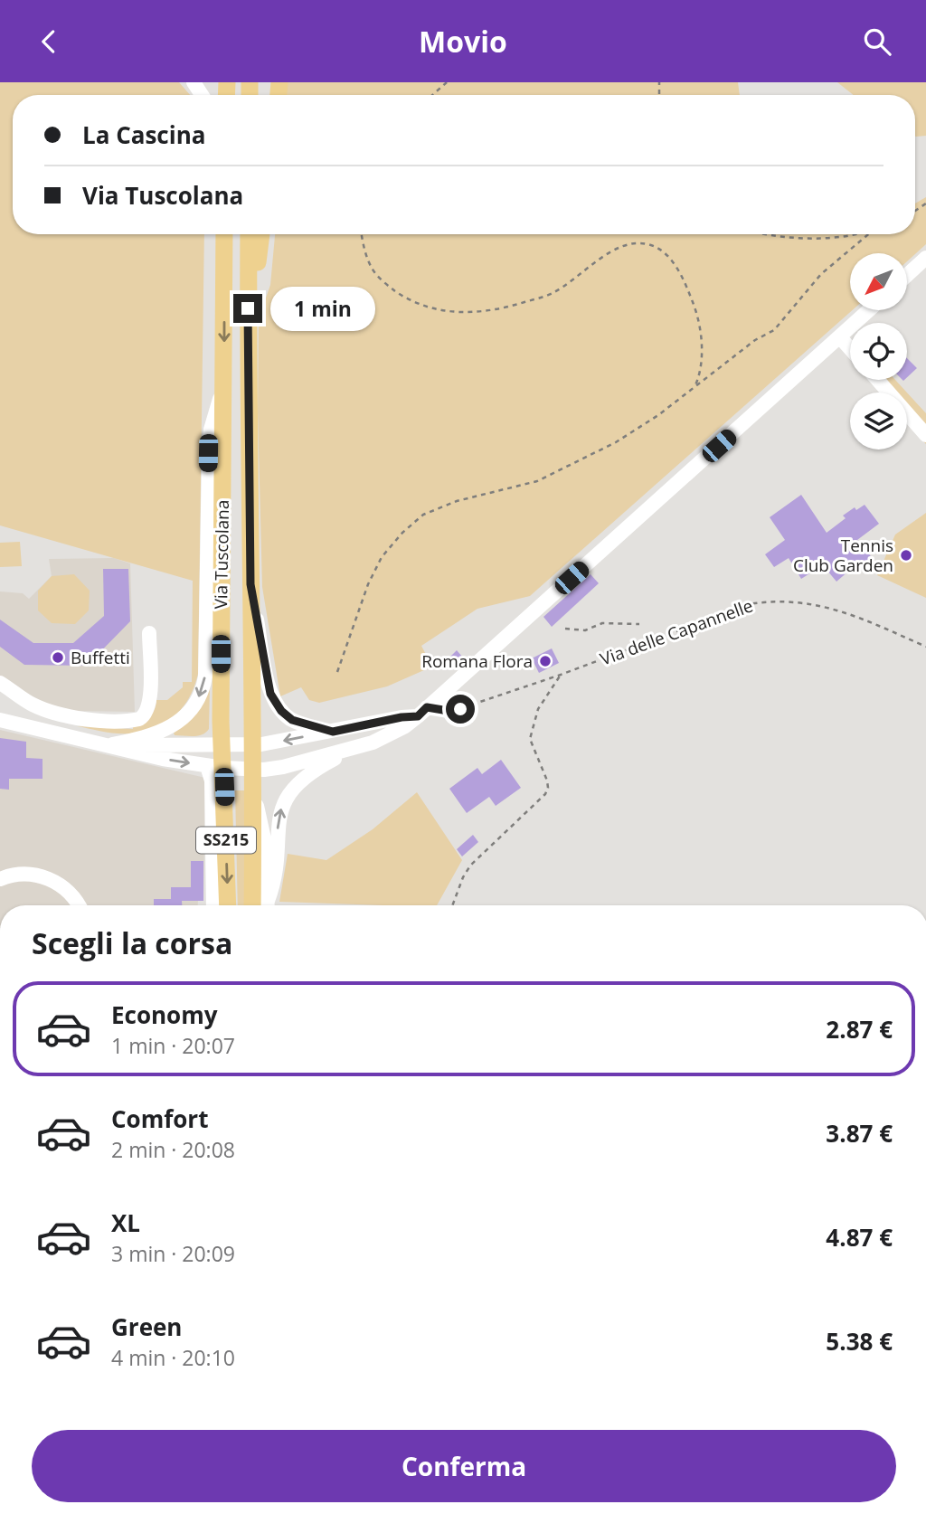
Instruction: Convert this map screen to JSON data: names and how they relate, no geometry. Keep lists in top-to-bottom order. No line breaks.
{"streets":{"main road":["Via Tuscolana","SS215"],"path":["Via delle Capannelle"]},"places":["Tennis Club Garden","Buffetti","Romana Flora"],"north":"bottom left","page":{"header":"Movio","banner":["La Cascina","Via Tuscolana"],"bubble":"1 min","heading":"Scegli la corsa","list":[{"name":"Economy","note":"1 min · 20:07","value":"2.87 €"},{"name":"Comfort","note":"2 min · 20:08","value":"3.87 €"},{"name":"XL","note":"3 min · 20:09","value":"4.87 €"},{"name":"Green","note":"4 min · 20:10","value":"5.38 €"}],"buttons":"Conferma"}}
